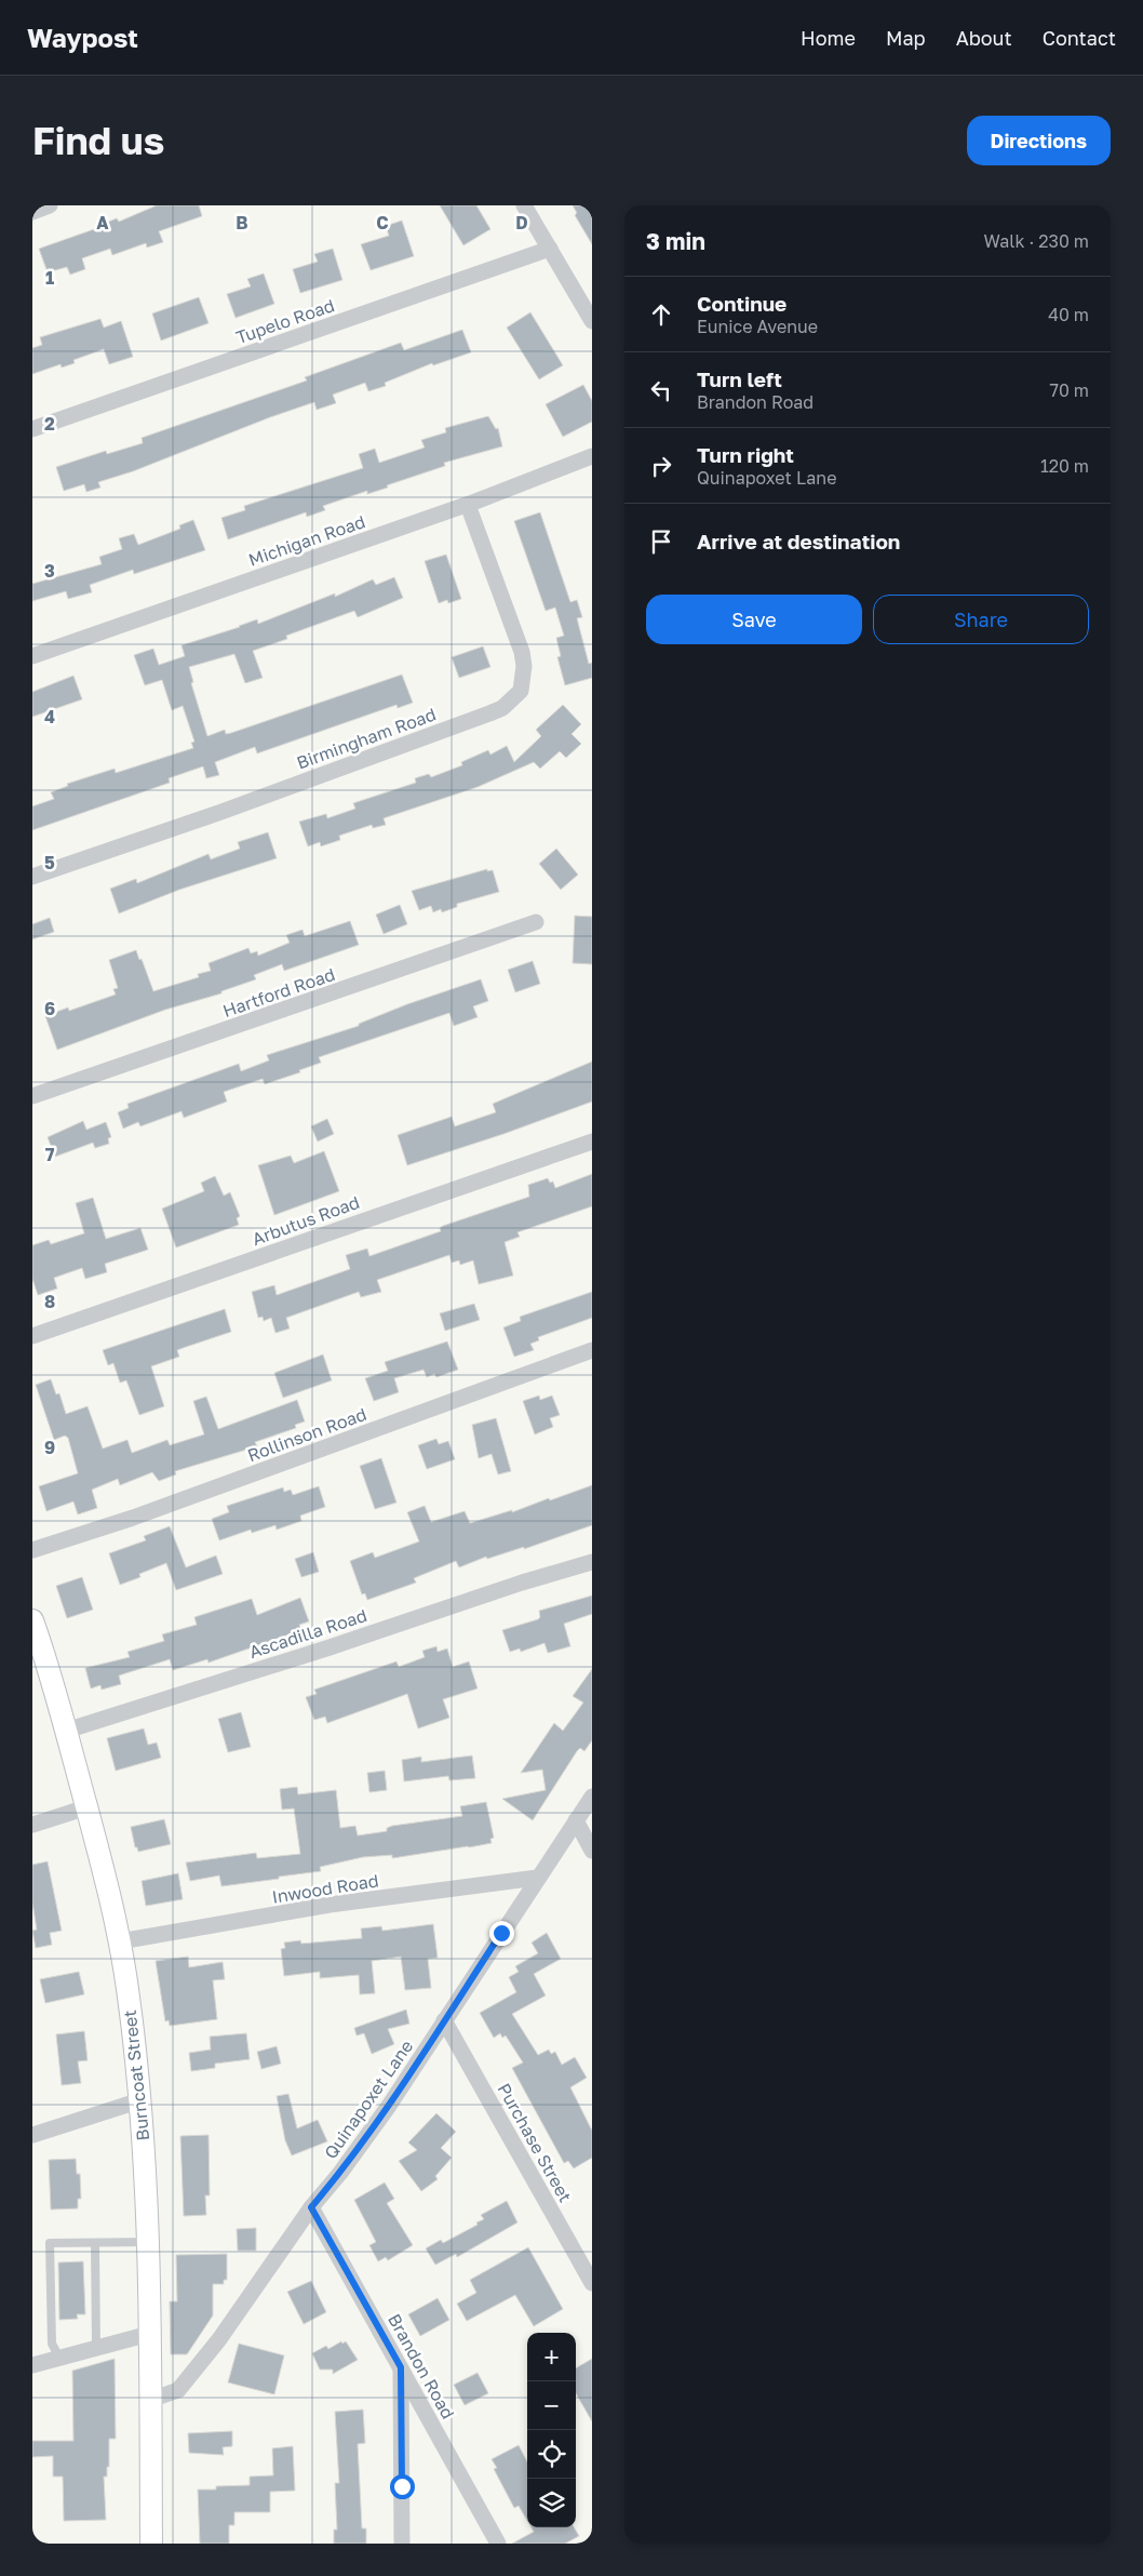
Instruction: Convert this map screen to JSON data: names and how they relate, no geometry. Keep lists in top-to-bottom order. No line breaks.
{"streets":{"main road":["Burncoat Street"],"street":["Tupelo Road","Michigan Road","Birmingham Road","Hartford Road","Arbutus Road","Rollinson Road","Ascadilla Road","Inwood Road","Quinapoxet Lane","Purchase Street","Brandon Road"]},"crossings":[["Michigan Road","Birmingham Road"],["Ascadilla Road","Burncoat Street"],["Inwood Road","Burncoat Street"],["Inwood Road","Quinapoxet Lane"],["Burncoat Street","Quinapoxet Lane"],["Quinapoxet Lane","Purchase Street"],["Quinapoxet Lane","Brandon Road"]],"page":{"header":"Waypost","nav":["Home","Map","About","Contact"],"buttons":["Directions",["Save","Share"]],"title":"Find us","heading":["3 min","Walk · 230 m"],"list":[["Continue","Eunice Avenue","40 m"],["Turn left","Brandon Road","70 m"],["Turn right","Quinapoxet Lane","120 m"],"Arrive at destination"],"map_buttons":["+","−"]},"grid":{"columns":["A","B","C","D"],"rows":["1","2","3","4","5","6","7","8","9"]}}
